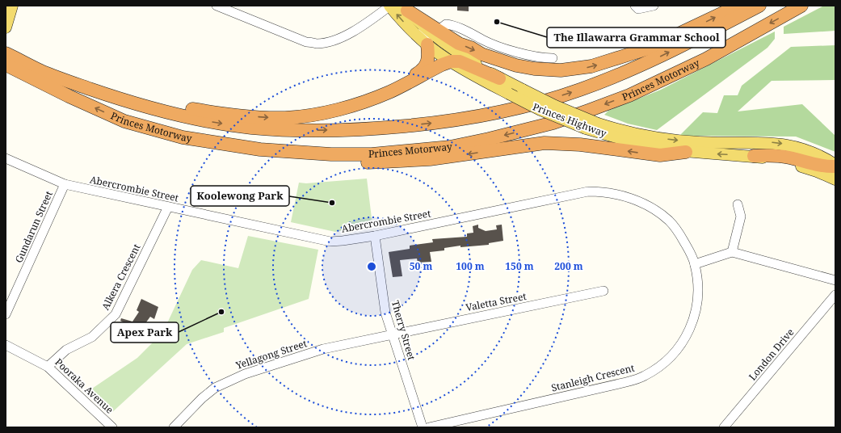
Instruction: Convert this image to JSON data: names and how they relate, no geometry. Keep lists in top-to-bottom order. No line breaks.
{"streets":{"highway":["Princes Motorway"],"main road":["Princes Highway"],"street":["Abercrombie Street","Gundarun Street","Alkera Crescent","Valetta Street","Therry Street","Yellagong Street","London Drive","Stanleigh Crescent","Pooraka Avenue"]},"crossings":[["Abercrombie Street","Gundarun Street"],["Abercrombie Street","Alkera Crescent"],["Abercrombie Street","Therry Street"],["Abercrombie Street","Stanleigh Crescent"],["Alkera Crescent","Pooraka Avenue"],["Valetta Street","Therry Street"],["Valetta Street","Yellagong Street"],["Therry Street","Yellagong Street"]],"places":["The Illawarra Grammar School","Koolewong Park","Apex Park"],"rings":["50 m","100 m","150 m","200 m"]}
